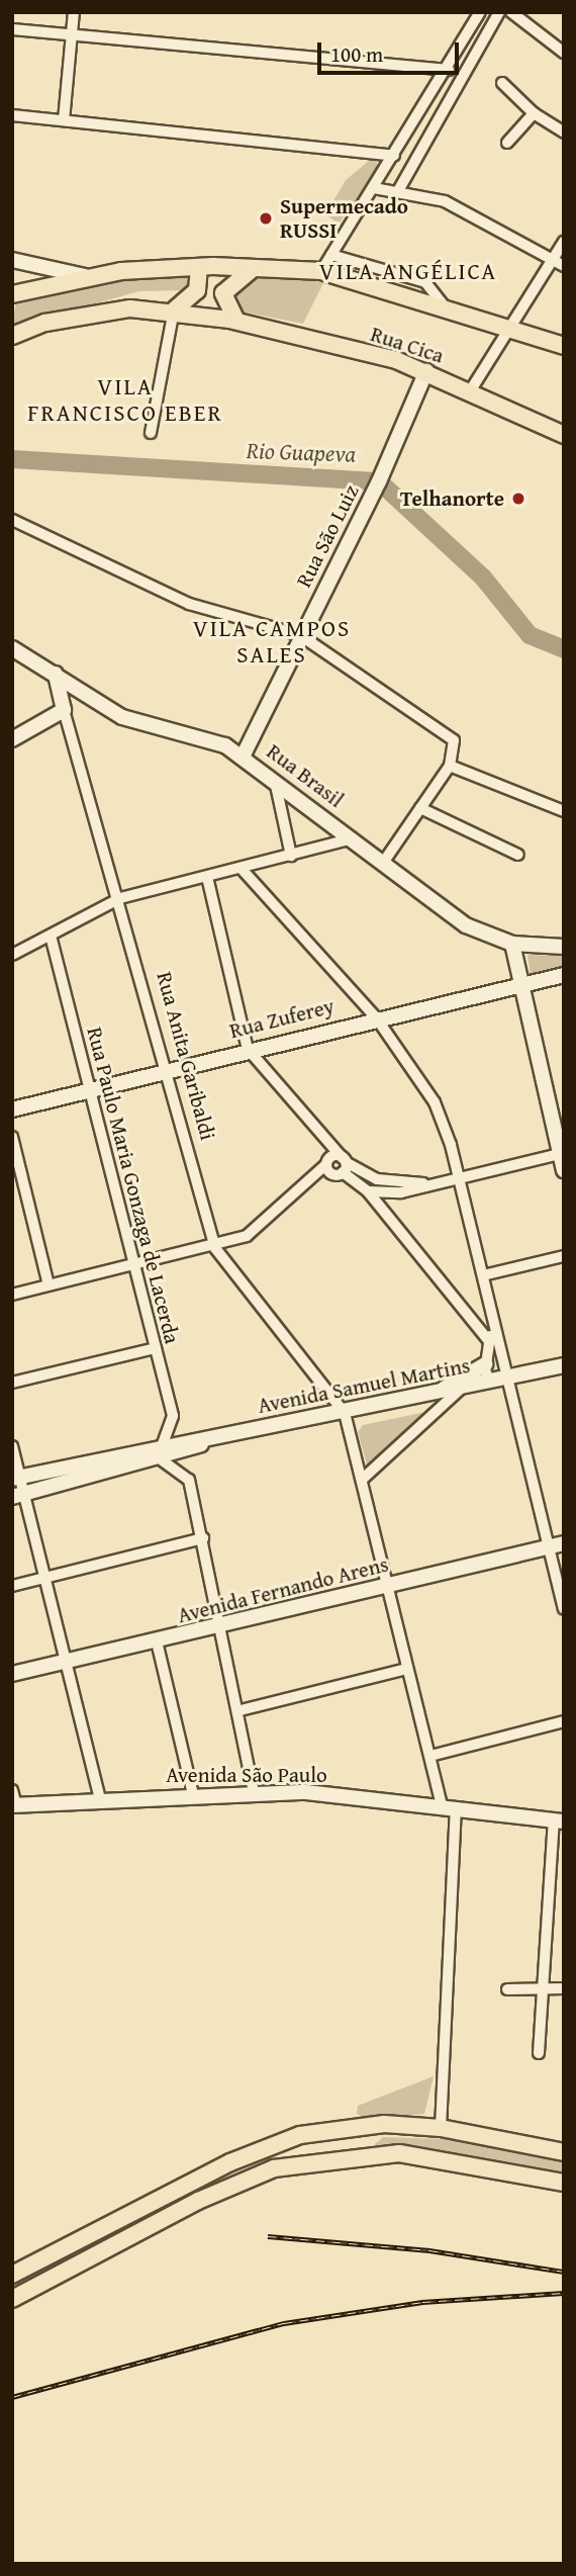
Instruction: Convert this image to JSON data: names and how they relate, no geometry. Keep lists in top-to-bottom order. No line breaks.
{"streets":{"main road":["Rua Cica","Rua São Luiz","Rua Brasil","Rua Zuferey","Rua Anita Garibaldi","Avenida Samuel Martins","Avenida Fernando Arens","Avenida São Paulo"],"street":["Rua Paulo Maria Gonzaga de Lacerda"]},"crossings":[["Rua Cica","Rua São Luiz"],["Rua São Luiz","Rua Brasil"],["Rua Brasil","Rua Anita Garibaldi"],["Rua Zuferey","Rua Anita Garibaldi"],["Rua Zuferey","Rua Paulo Maria Gonzaga de Lacerda"],["Rua Anita Garibaldi","Avenida Samuel Martins"],["Rua Paulo Maria Gonzaga de Lacerda","Avenida Samuel Martins"]],"districts":["VILA ANGÉLICA","VILA FRANCISCO EBER","VILA CAMPOS SALES"],"water":["Rio Guapeva"],"places":["Supermecado RUSSI","Telhanorte"],"scale_bar":"100 m"}
